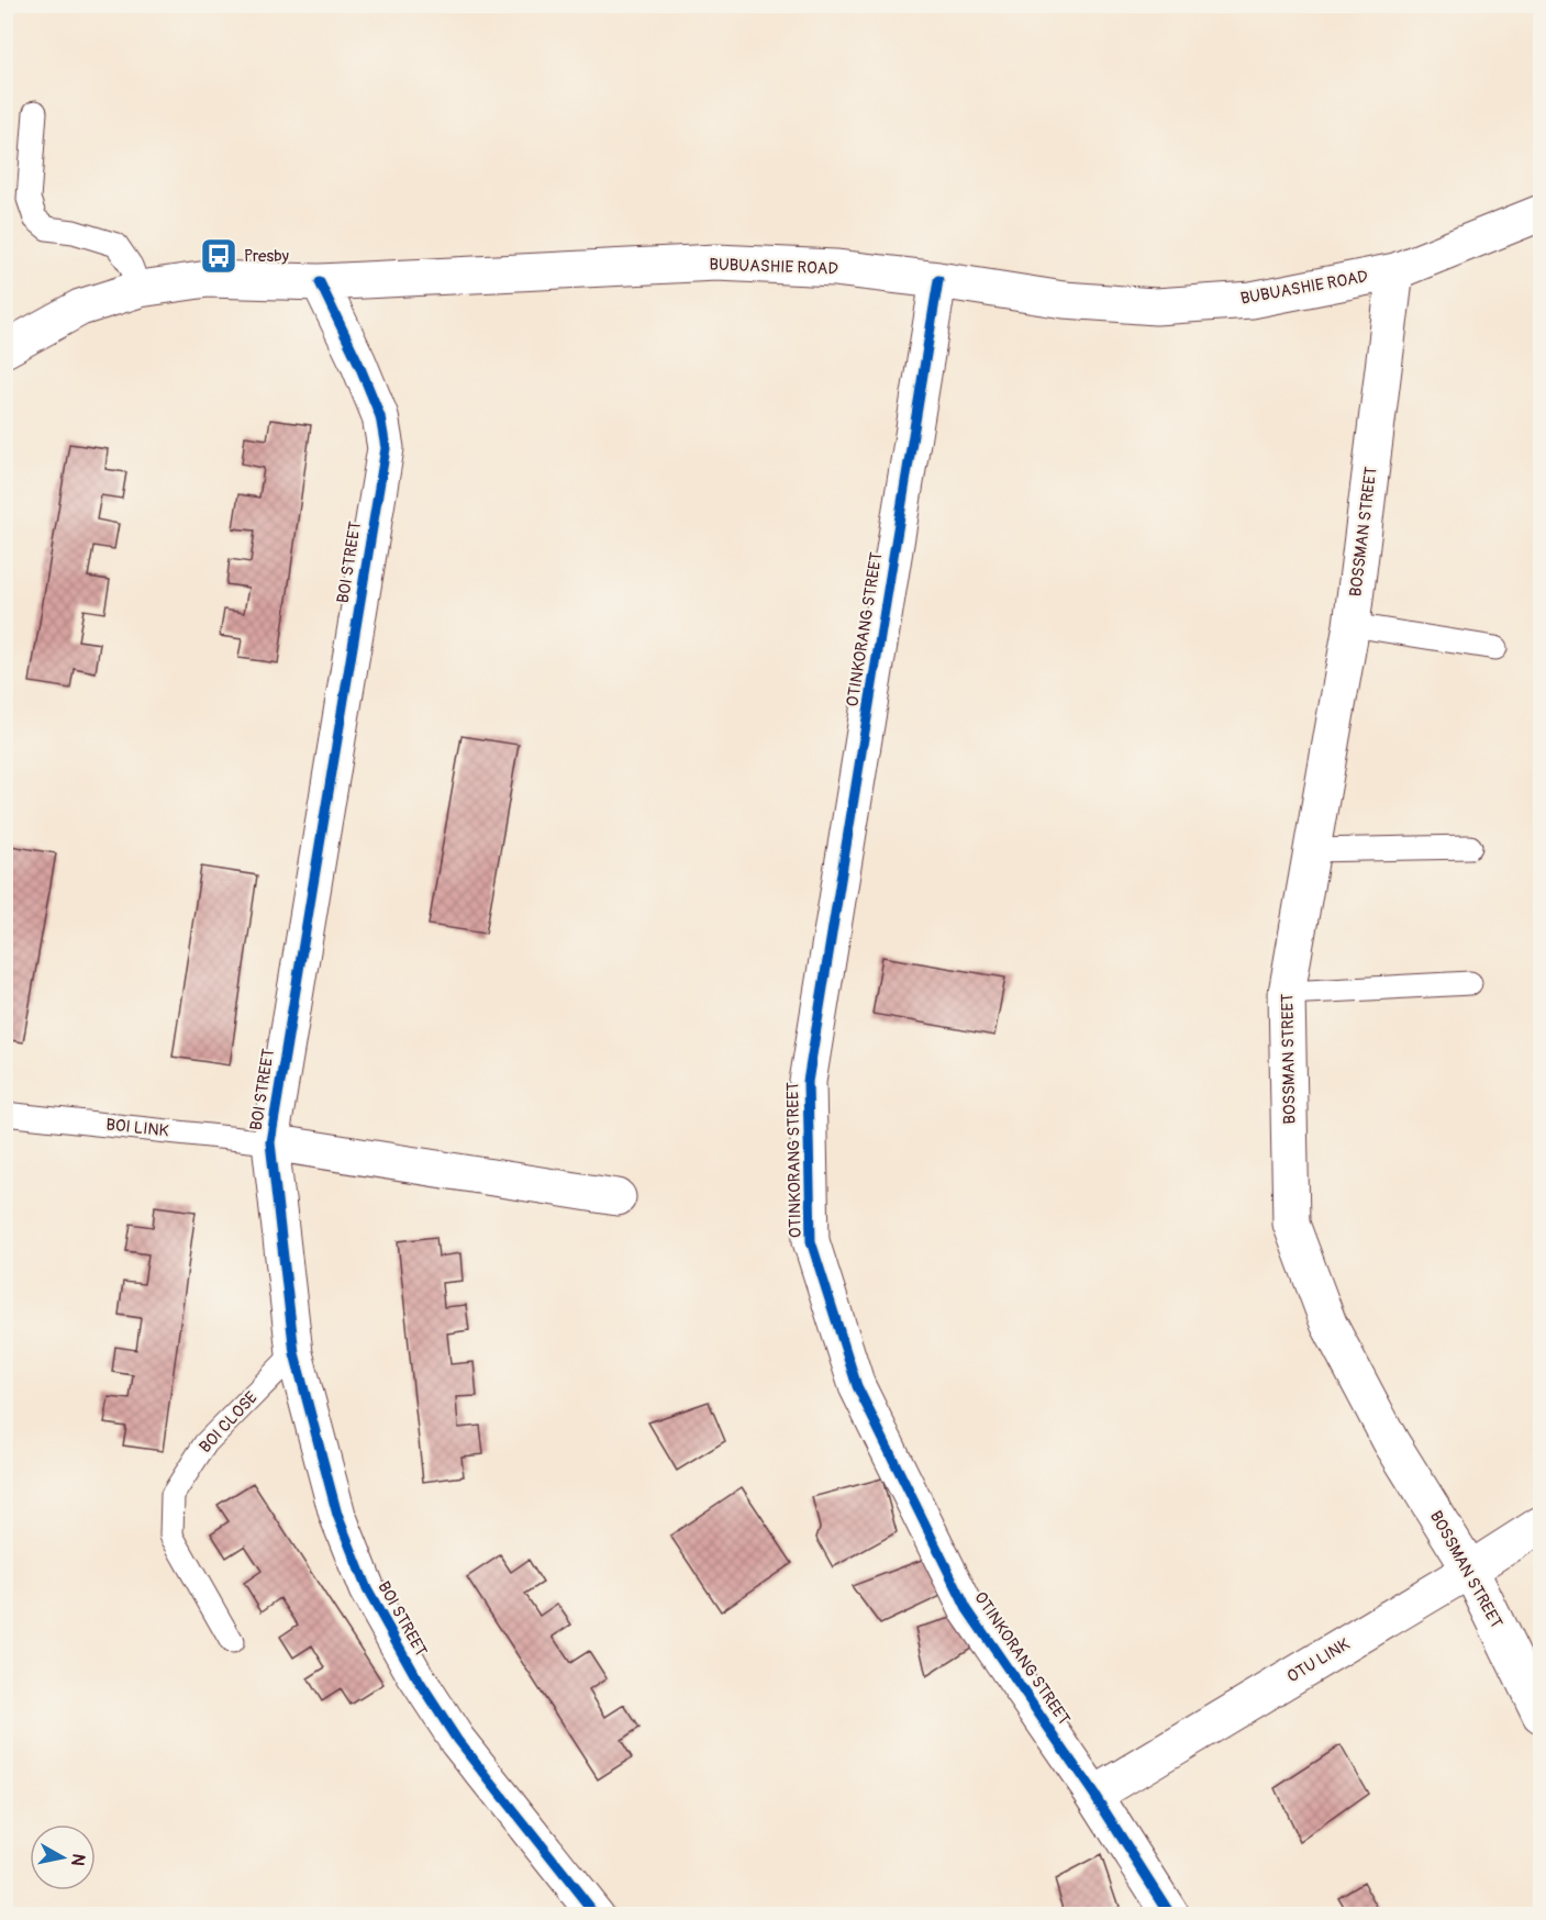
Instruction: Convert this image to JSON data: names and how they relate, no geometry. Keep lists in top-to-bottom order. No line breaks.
{"streets":{"street":["BUBUASHIE ROAD","BOSSMAN STREET","BOI STREET","OTINKORANG STREET","OTU LINK"],"lane":["BOI LINK","BOI CLOSE"]},"crossings":[["BUBUASHIE ROAD","BOSSMAN STREET"],["BUBUASHIE ROAD","BOI STREET"],["BUBUASHIE ROAD","OTINKORANG STREET"],["BOSSMAN STREET","OTU LINK"],["BOI STREET","BOI LINK"],["BOI STREET","BOI CLOSE"],["OTINKORANG STREET","OTU LINK"]],"places":{"bus stop":["Presby"]},"north":"right"}
